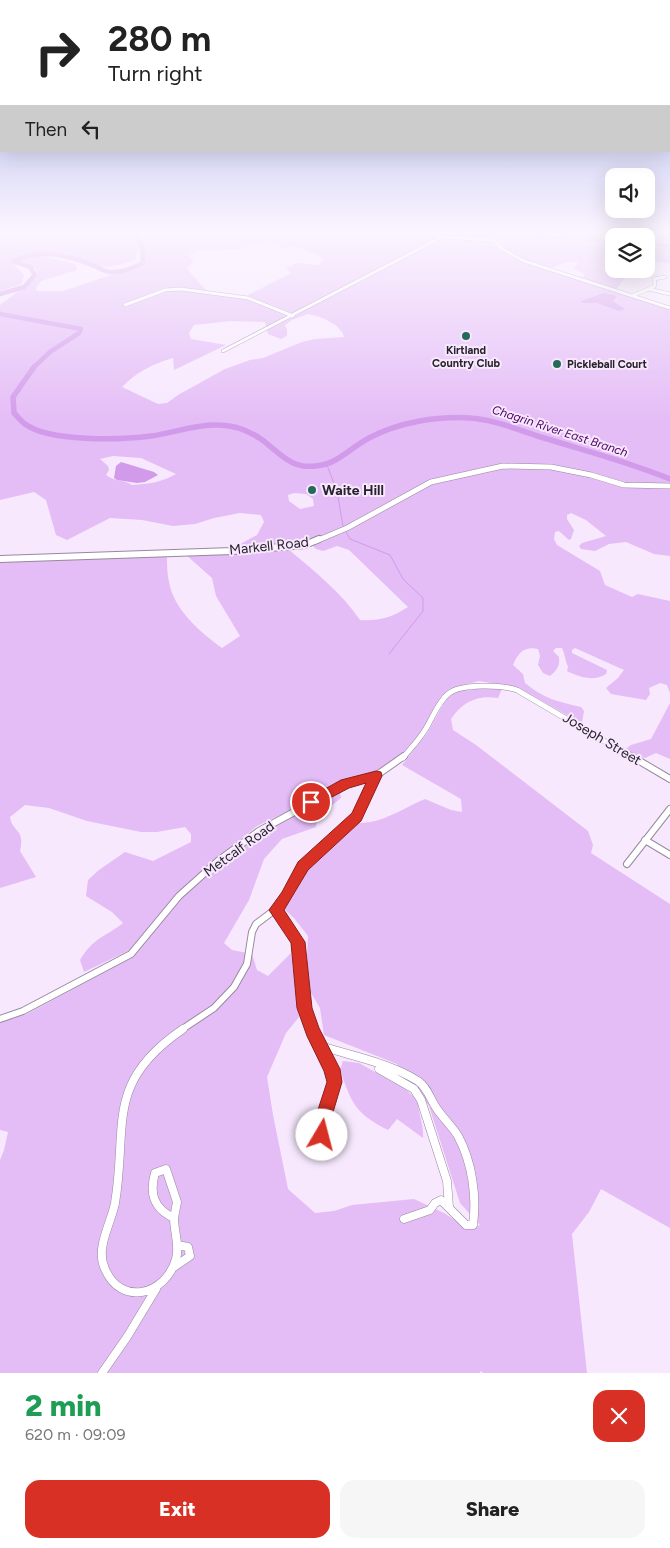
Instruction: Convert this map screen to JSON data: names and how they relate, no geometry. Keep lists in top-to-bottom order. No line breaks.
{"streets":{"street":["Markell Road","Joseph Street","Metcalf Road"]},"crossings":[["Joseph Street","Metcalf Road"]],"water":["Chagrin River East Branch"],"places":["Kirtland Country Club","Pickleball Court","Waite Hill"],"page":{"turn":["280 m","Turn right"],"then":"Then","heading":["2 min","620 m · 09:09"],"buttons":["Exit","Share"]}}
